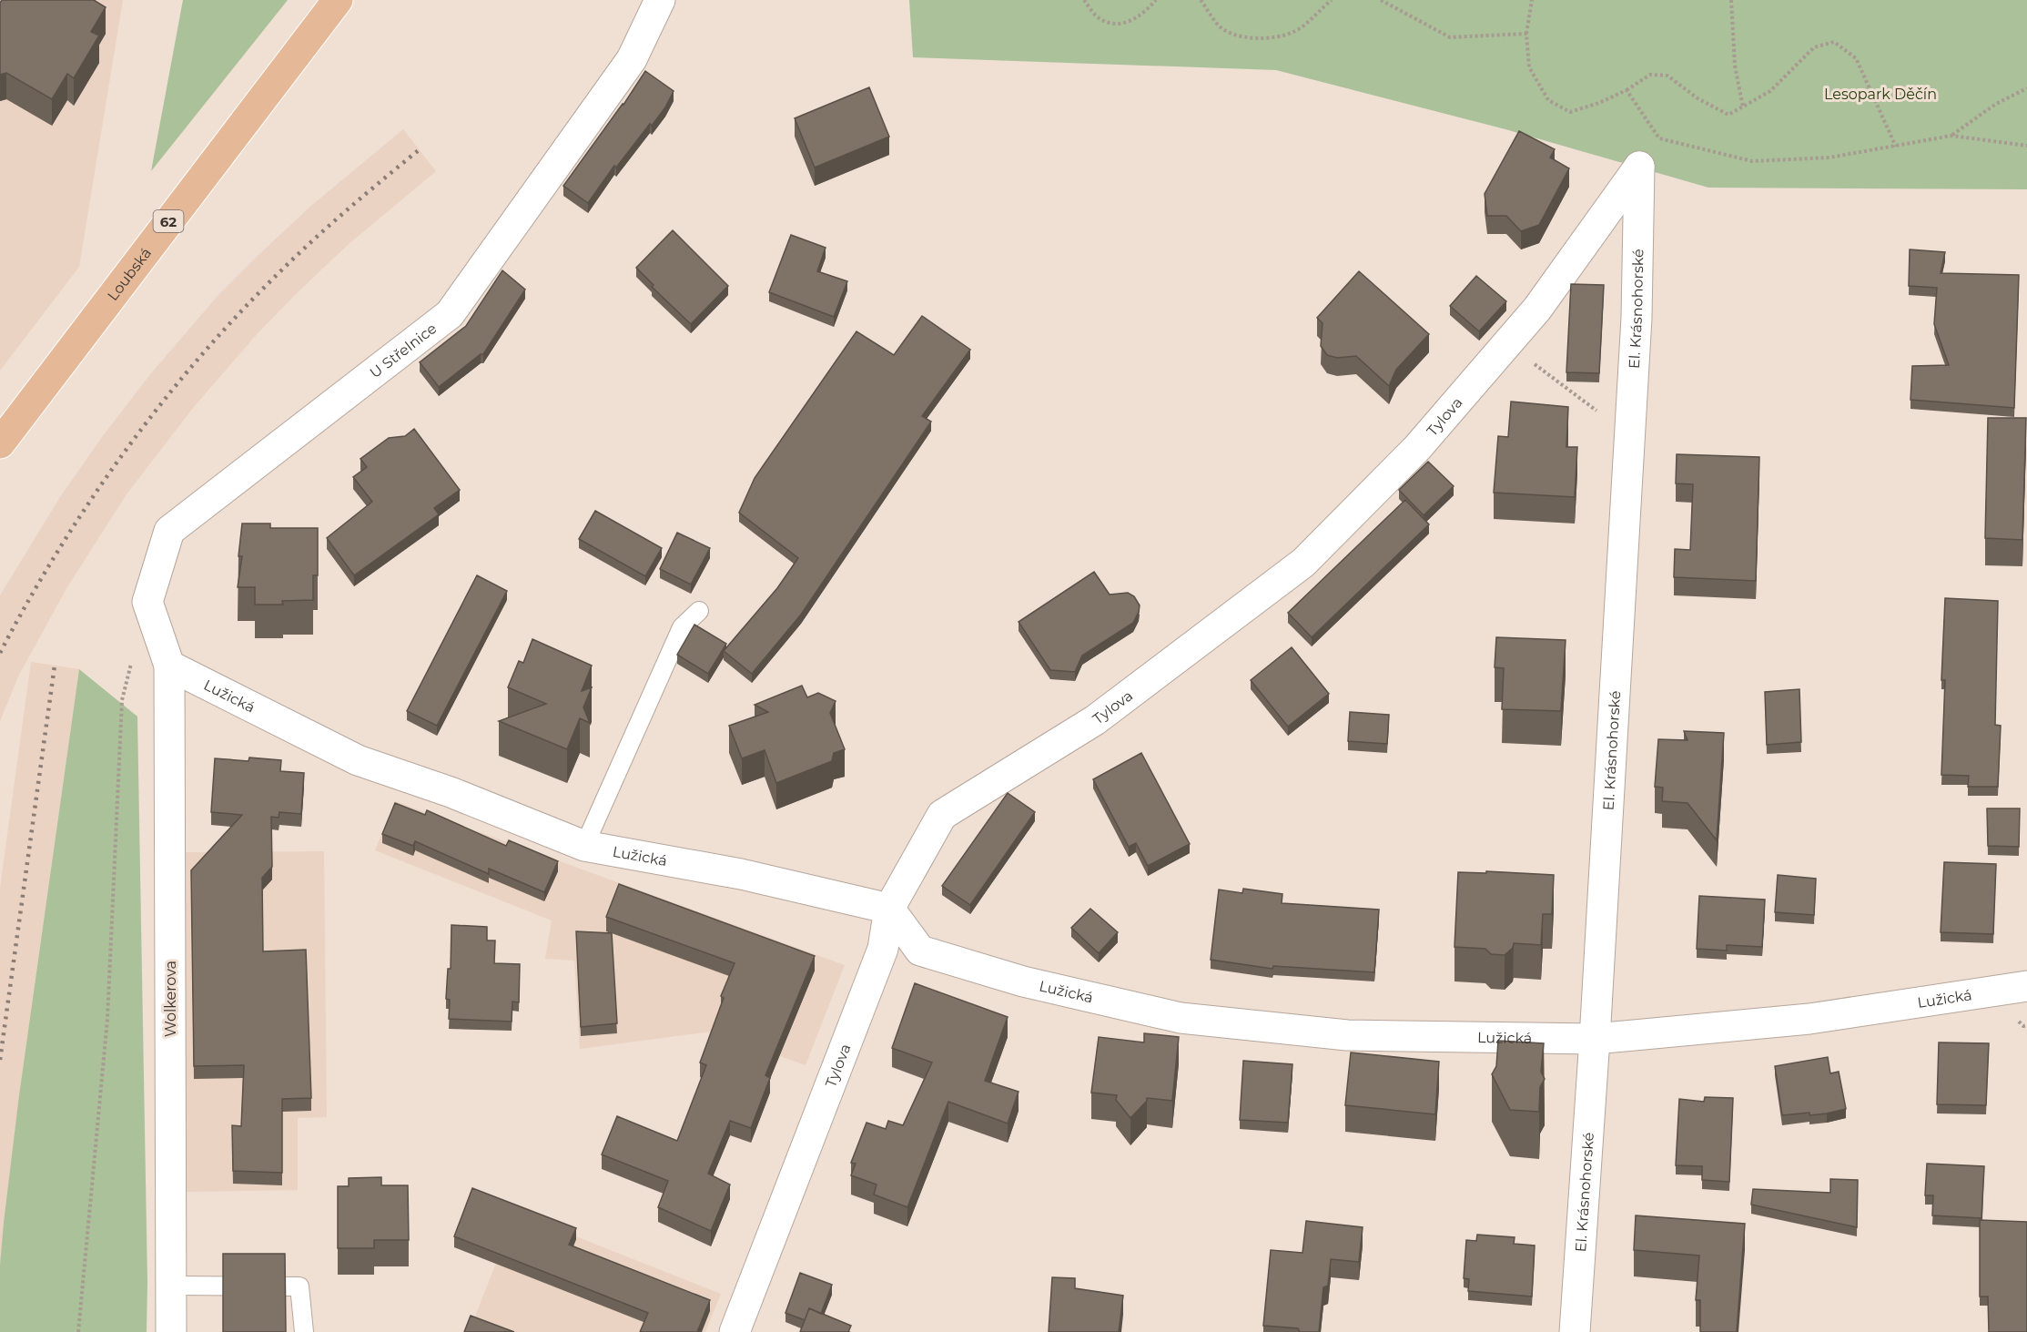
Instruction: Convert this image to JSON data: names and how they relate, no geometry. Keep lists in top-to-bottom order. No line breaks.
{"streets":{"main road":["62","Loubská"],"street":["El. Krásnohorské","U Střelnice","Tylova","Lužická","Wolkerova"]},"crossings":[["El. Krásnohorské","Tylova"],["El. Krásnohorské","Lužická"],["U Střelnice","Lužická"],["U Střelnice","Wolkerova"],["Tylova","Lužická"],["Lužická","Wolkerova"]],"parks":["Lesopark Děčín"]}
